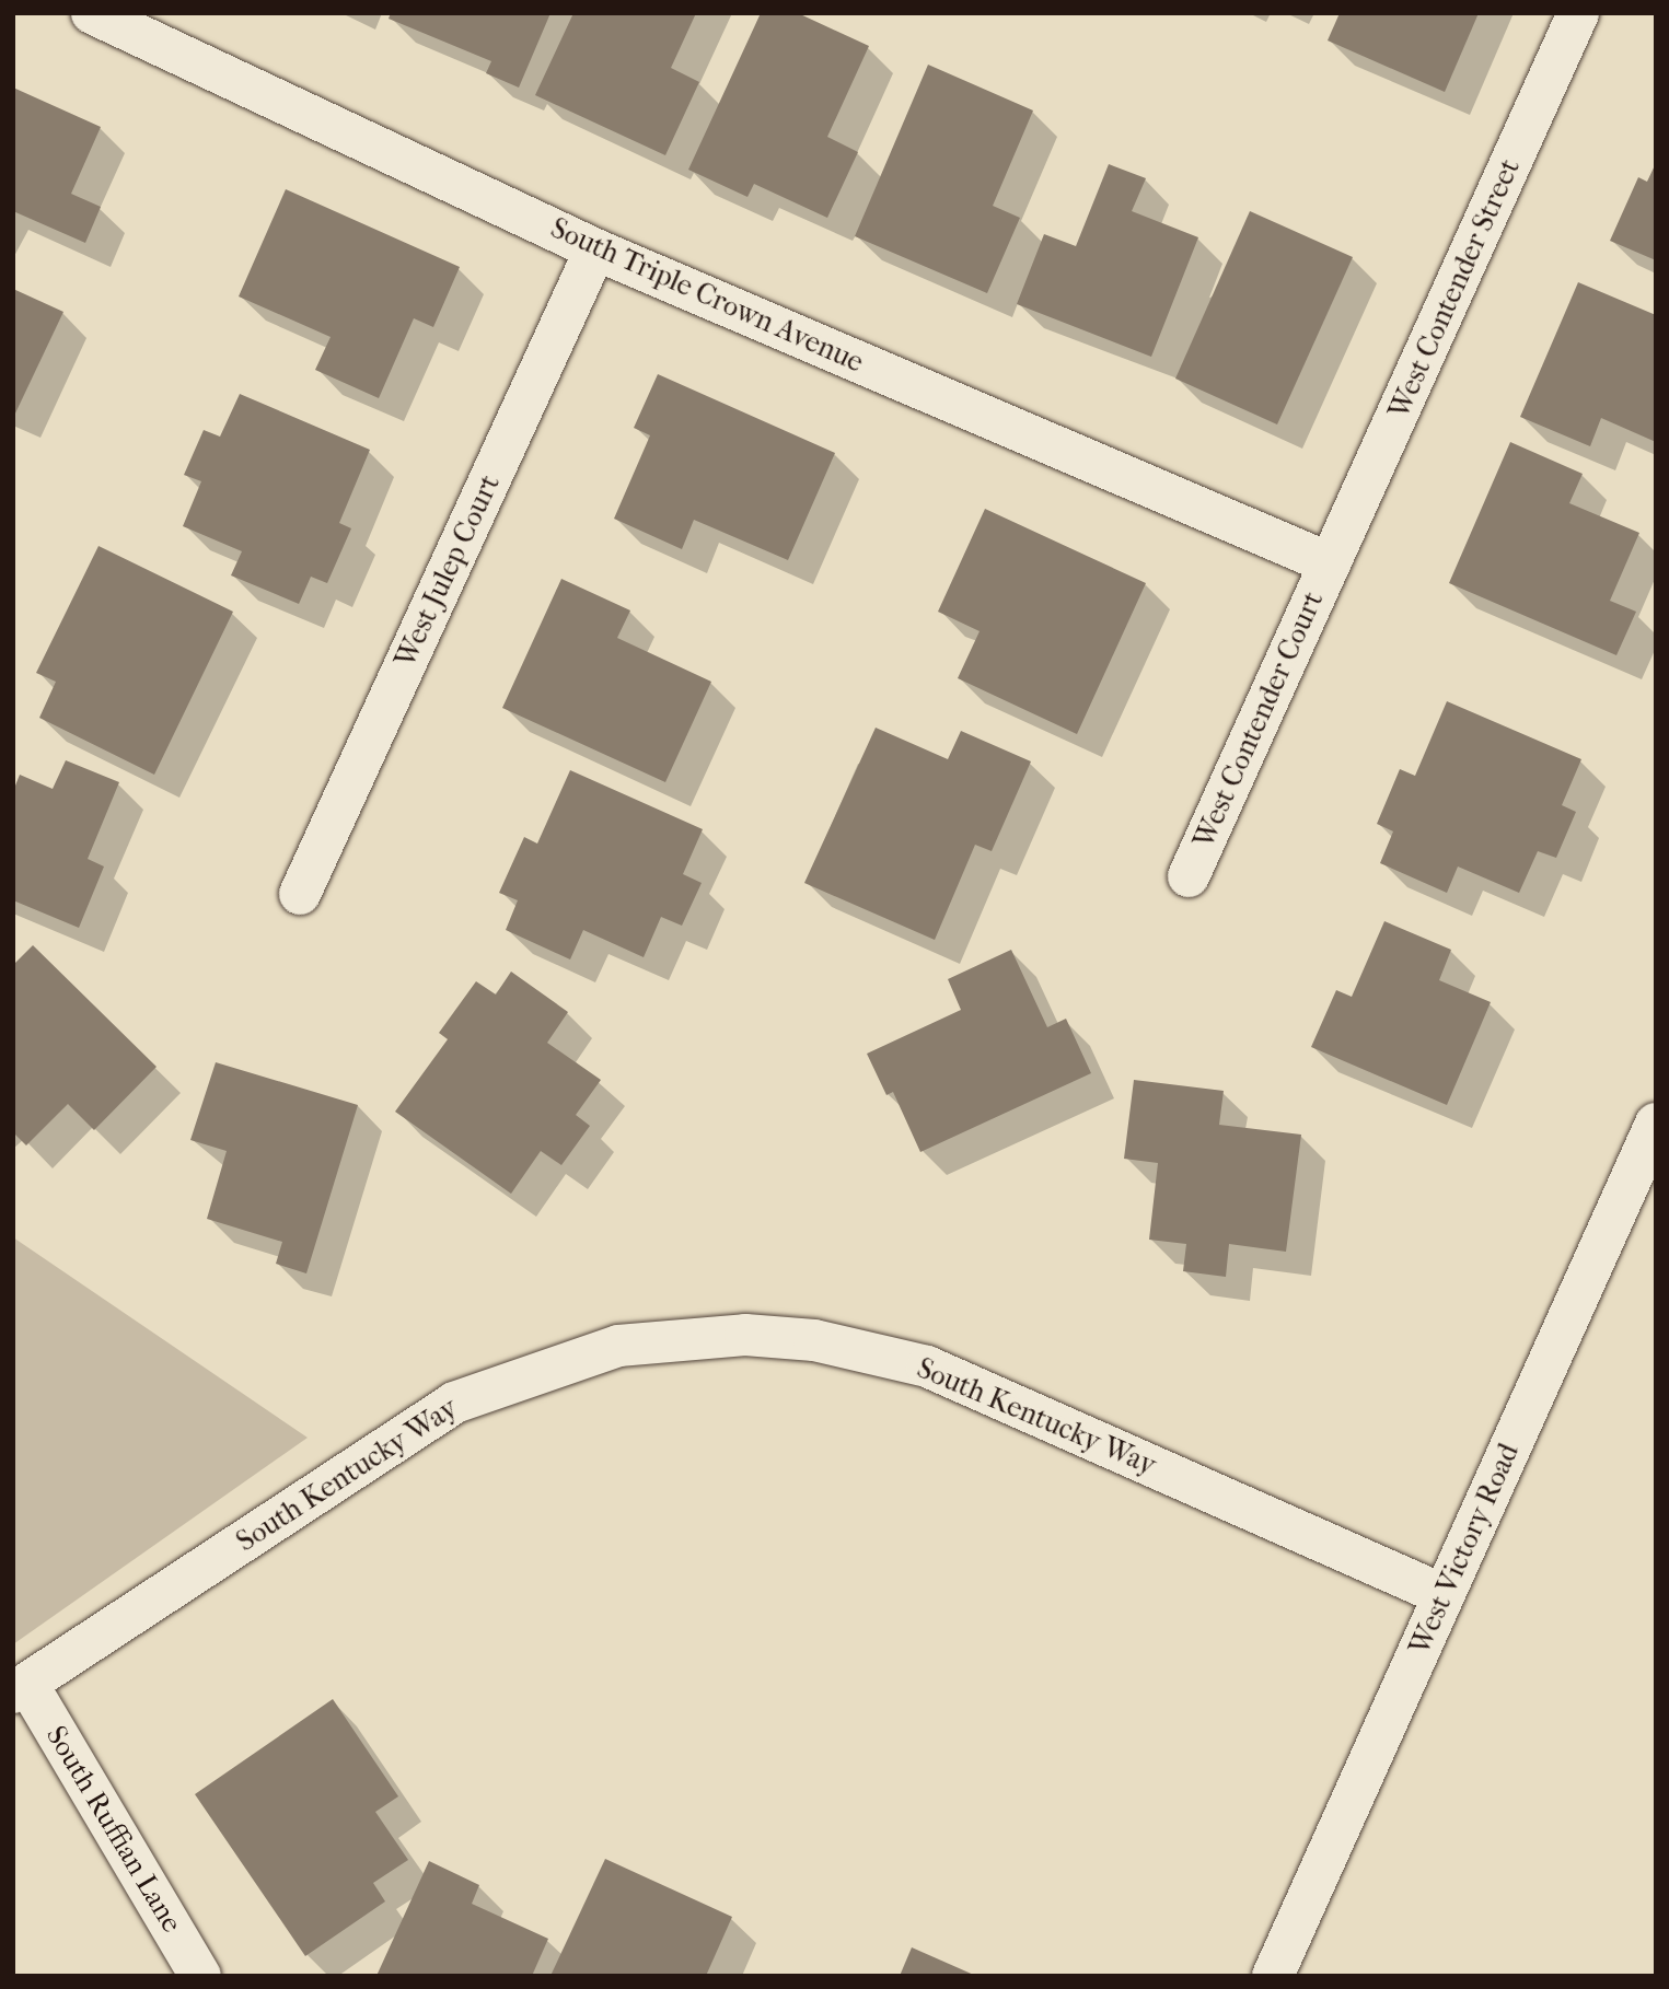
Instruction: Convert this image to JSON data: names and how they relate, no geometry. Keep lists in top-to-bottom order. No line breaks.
{"streets":{"street":["West Contender Street","South Triple Crown Avenue","West Julep Court","West Contender Court","South Kentucky Way","West Victory Road","South Ruffian Lane"]},"crossings":[["West Contender Street","South Triple Crown Avenue"],["West Contender Street","West Contender Court"],["South Triple Crown Avenue","West Julep Court"],["South Triple Crown Avenue","West Contender Court"],["South Kentucky Way","West Victory Road"],["South Kentucky Way","South Ruffian Lane"]]}
